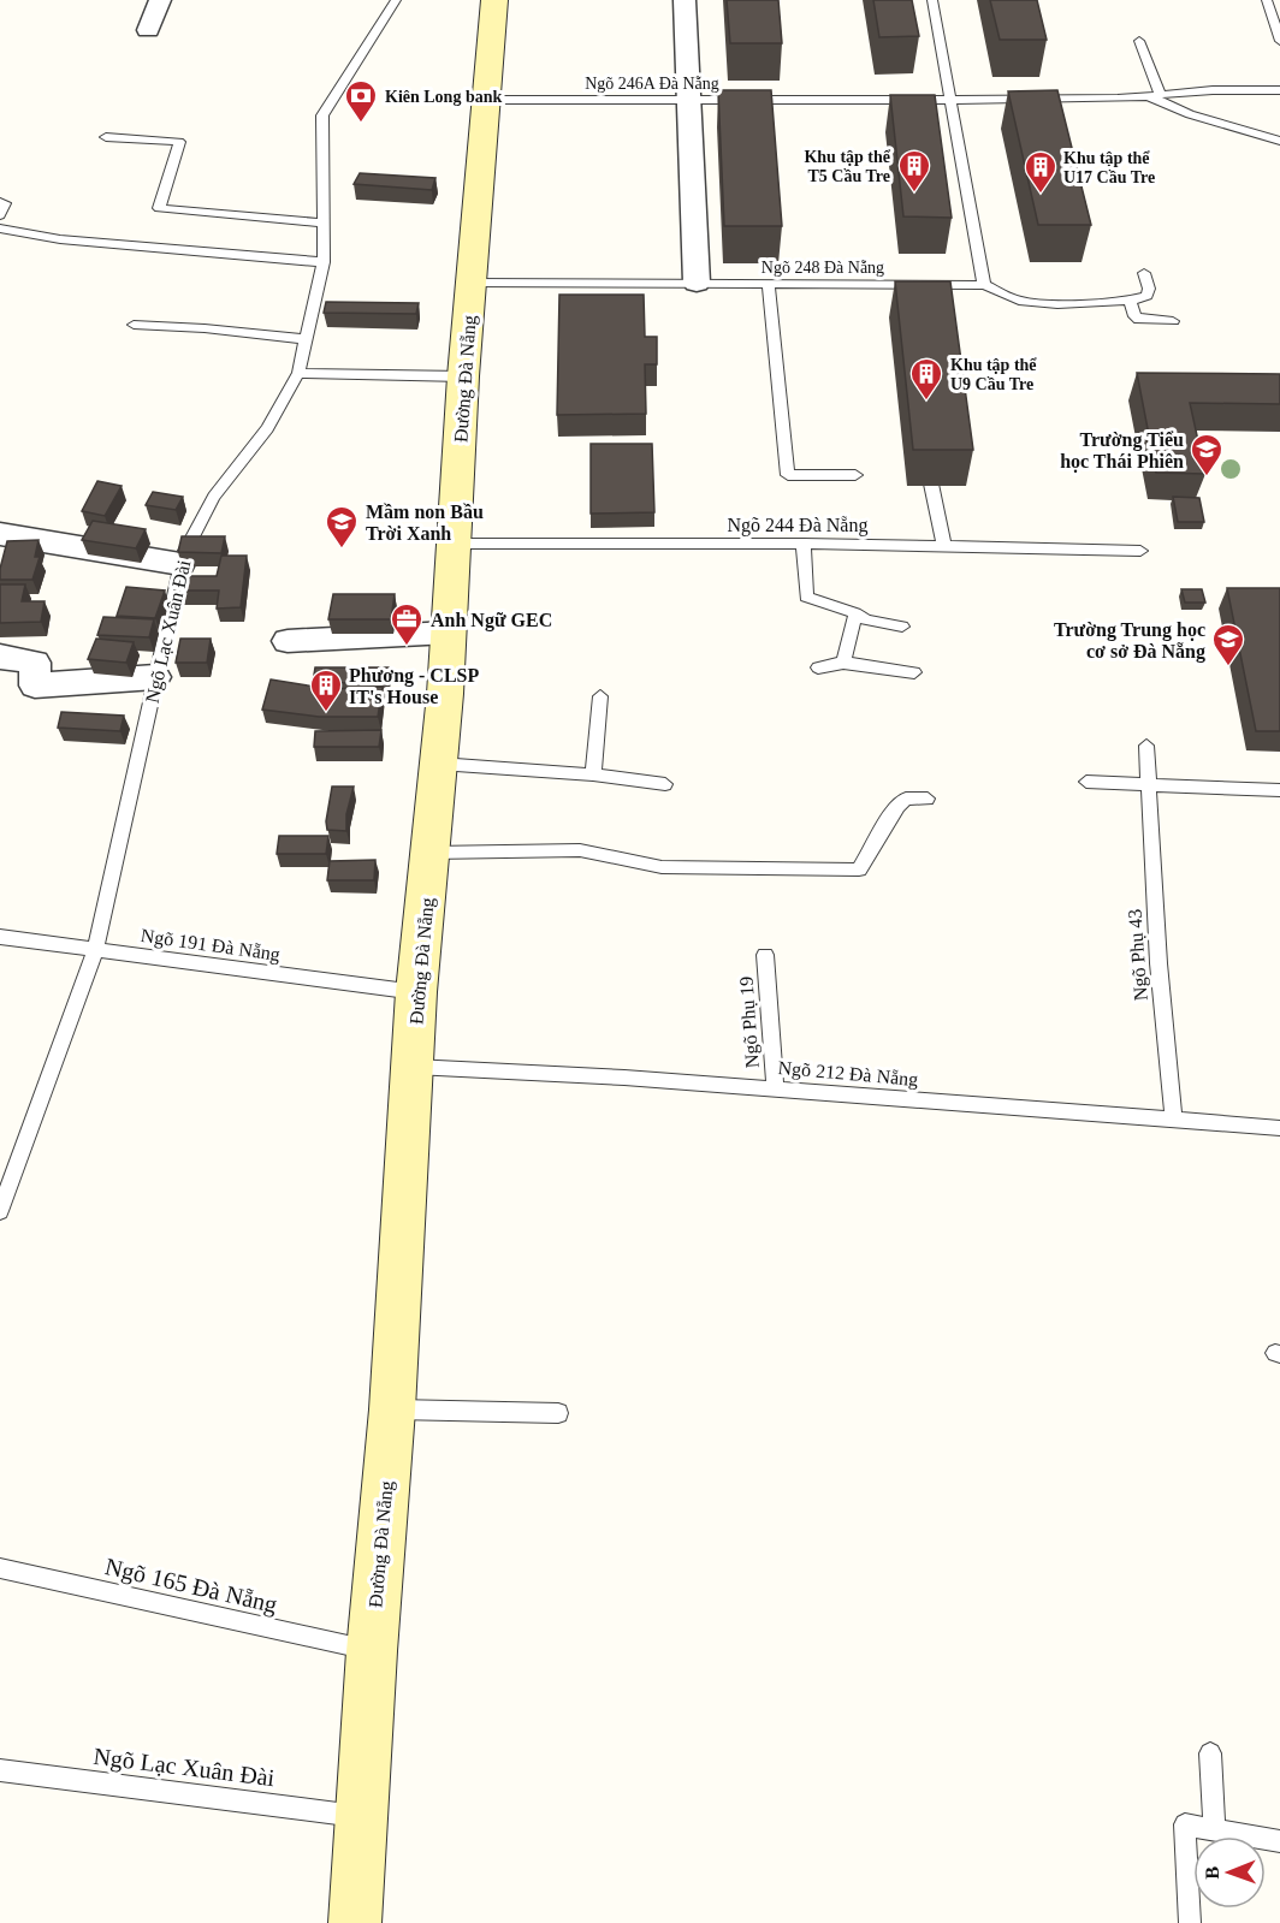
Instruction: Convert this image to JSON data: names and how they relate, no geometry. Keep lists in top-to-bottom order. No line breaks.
{"streets":{"main road":["Đường Đà Nẵng"],"lane":["Ngõ 246A Đà Nẵng","Ngõ 248 Đà Nẵng","Ngõ 244 Đà Nẵng","Ngõ Lạc Xuân Đài","Ngõ 191 Đà Nẵng","Ngõ Phụ 43","Ngõ Phụ 19","Ngõ 212 Đà Nẵng","Ngõ 165 Đà Nẵng"]},"crossings":[["Ngõ 246A Đà Nẵng","Đường Đà Nẵng"],["Ngõ 248 Đà Nẵng","Đường Đà Nẵng"],["Đường Đà Nẵng","Ngõ 244 Đà Nẵng"],["Đường Đà Nẵng","Ngõ Lạc Xuân Đài"],["Đường Đà Nẵng","Ngõ 191 Đà Nẵng"],["Đường Đà Nẵng","Ngõ 212 Đà Nẵng"],["Đường Đà Nẵng","Ngõ 165 Đà Nẵng"],["Ngõ Lạc Xuân Đài","Ngõ 191 Đà Nẵng"],["Ngõ Phụ 43","Ngõ 212 Đà Nẵng"],["Ngõ Phụ 19","Ngõ 212 Đà Nẵng"]],"places":{"bank":["Kiên Long bank"],"building":["Khu tập thể T5 Cầu Tre","Khu tập thể U17 Cầu Tre","Khu tập thể U9 Cầu Tre","Phương - CLSP IT's House"],"school or university":["Trường Tiểu học Thái Phiên","Mầm non Bầu Trời Xanh","Trường Trung học cơ sở Đà Nẵng"],"office":["Anh Ngữ GEC"]},"north":"left"}
